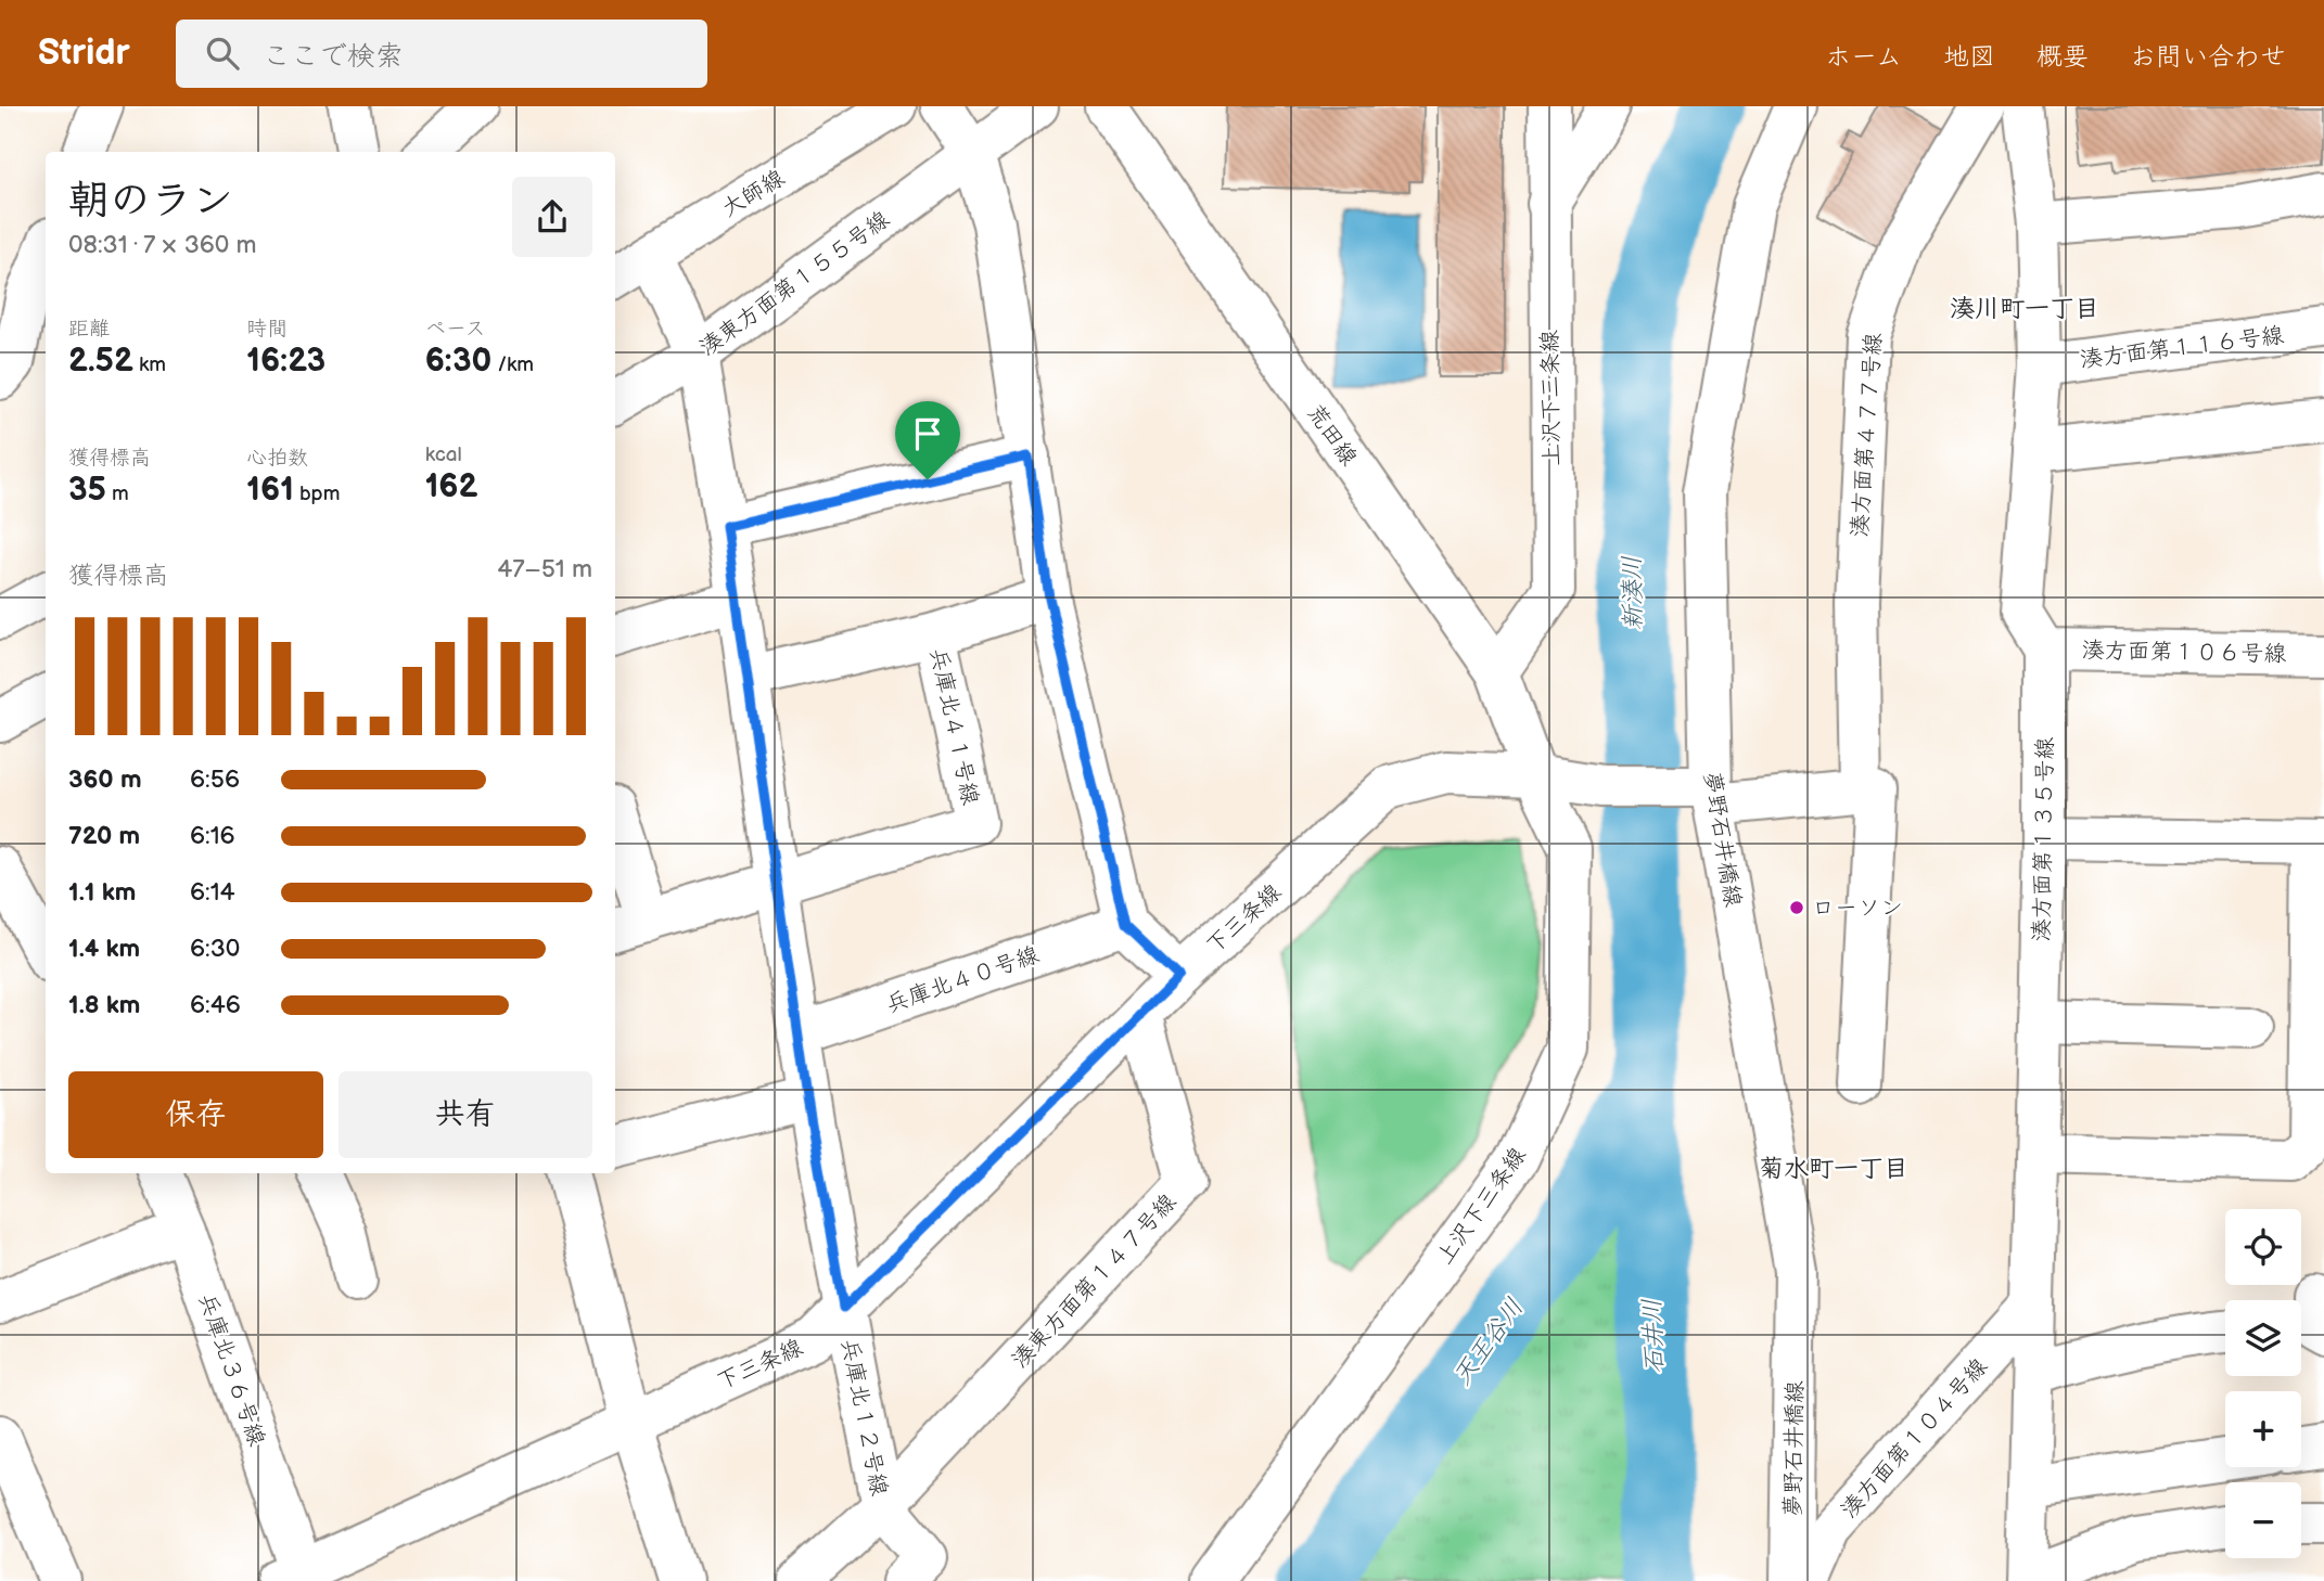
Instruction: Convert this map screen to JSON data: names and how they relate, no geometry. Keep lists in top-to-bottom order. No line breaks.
{"streets":{"street":["大師線","湊東方面第１５５号線","湊方面第１１６号線","上沢下三条線","荒田線","湊方面第４７７号線","湊方面第１０６号線","兵庫北４１号線","夢野石井橋線","湊方面第１３５号線","下三条線","兵庫北４０号線","湊東方面第１４７号線","兵庫北３６号線","兵庫北１２号線","湊方面第１０４号線"]},"crossings":[["上沢下三条線","荒田線"],["上沢下三条線","下三条線"],["荒田線","下三条線"],["湊方面第４７７号線","下三条線"],["湊方面第１０６号線","湊方面第１３５号線"],["夢野石井橋線","下三条線"],["湊方面第１３５号線","湊方面第１０４号線"],["下三条線","湊東方面第１４７号線"],["下三条線","兵庫北３６号線"],["下三条線","兵庫北１２号線"],["湊東方面第１４７号線","兵庫北１２号線"]],"districts":["湊川町一丁目","菊水町一丁目"],"water":["新湊川","石井川","天王谷川"],"places":["ローソン"],"page":{"header":"Stridr","search":"ここで検索","nav":["ホーム","地図","概要","お問い合わせ"],"heading":["朝のラン","08:31 · 7 × 360 m"],"stats":[["距離","2.52 km"],["時間","16:23"],["ペース","6:30 /km"],["獲得標高","35 m"],["心拍数","161 bpm"],["kcal","162"]],"chart":["獲得標高","47–51 m"],"list":[{"name":"360 m","note":"6:56"},{"name":"720 m","note":"6:16"},{"name":"1.1 km","note":"6:14"},{"name":"1.4 km","note":"6:30"},{"name":"1.8 km","note":"6:46"}],"buttons":["保存","共有"],"map_buttons":["+","−"]}}
